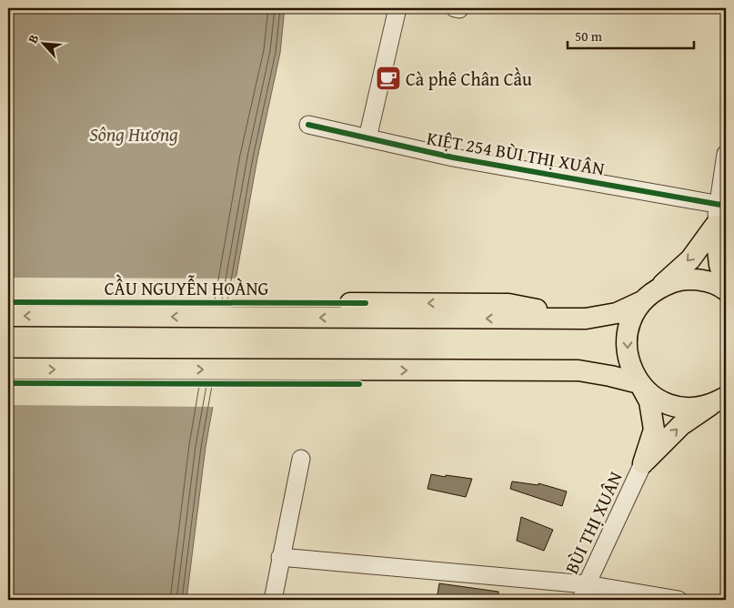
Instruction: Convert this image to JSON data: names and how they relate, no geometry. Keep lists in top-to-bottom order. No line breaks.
{"streets":{"main road":["CẦU NGUYỄN HOÀNG"],"street":["KIỆT 254 BÙI THỊ XUÂN","BÙI THỊ XUÂN"]},"water":["Sông Hương"],"places":{"cafe":["Cà phê Chân Cầu"]},"scale_bar":"50 m","north":"top left"}
